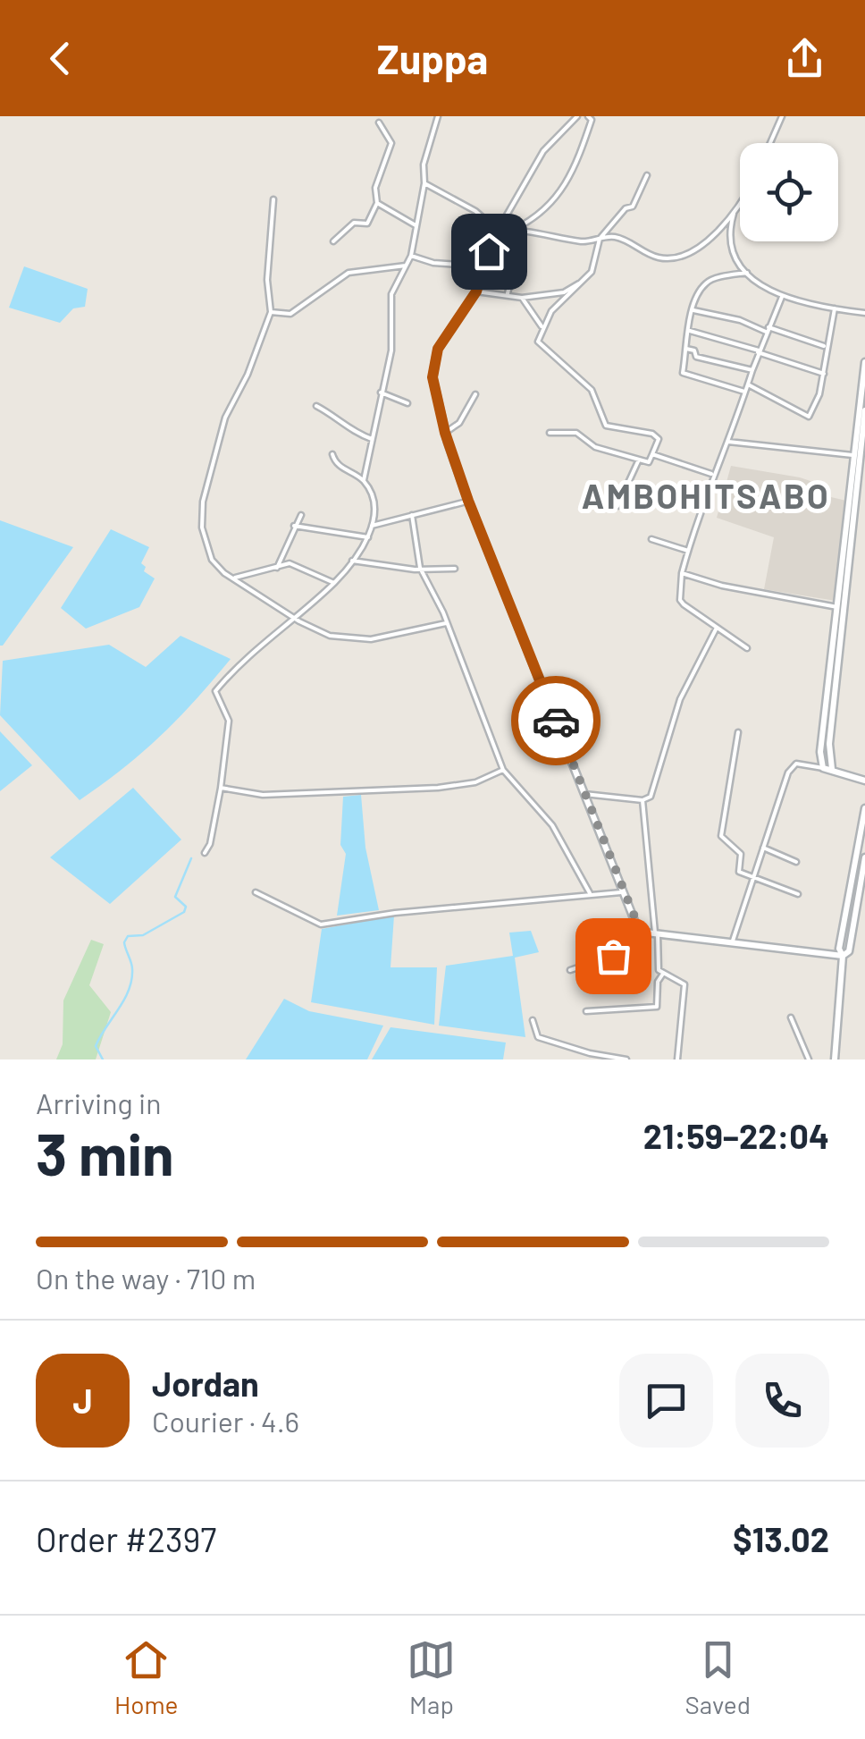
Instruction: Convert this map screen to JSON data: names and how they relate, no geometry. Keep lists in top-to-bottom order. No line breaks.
{"districts":["AMBOHITSABO"],"page":{"header":"Zuppa","heading":["3 min","Arriving in","21:59–22:04"],"panel":["Jordan","Courier · 4.6","Order #2397","$13.02"],"bar":"On the way · 710 m","round":"J","tabs":["Home","Map","Saved"]}}
